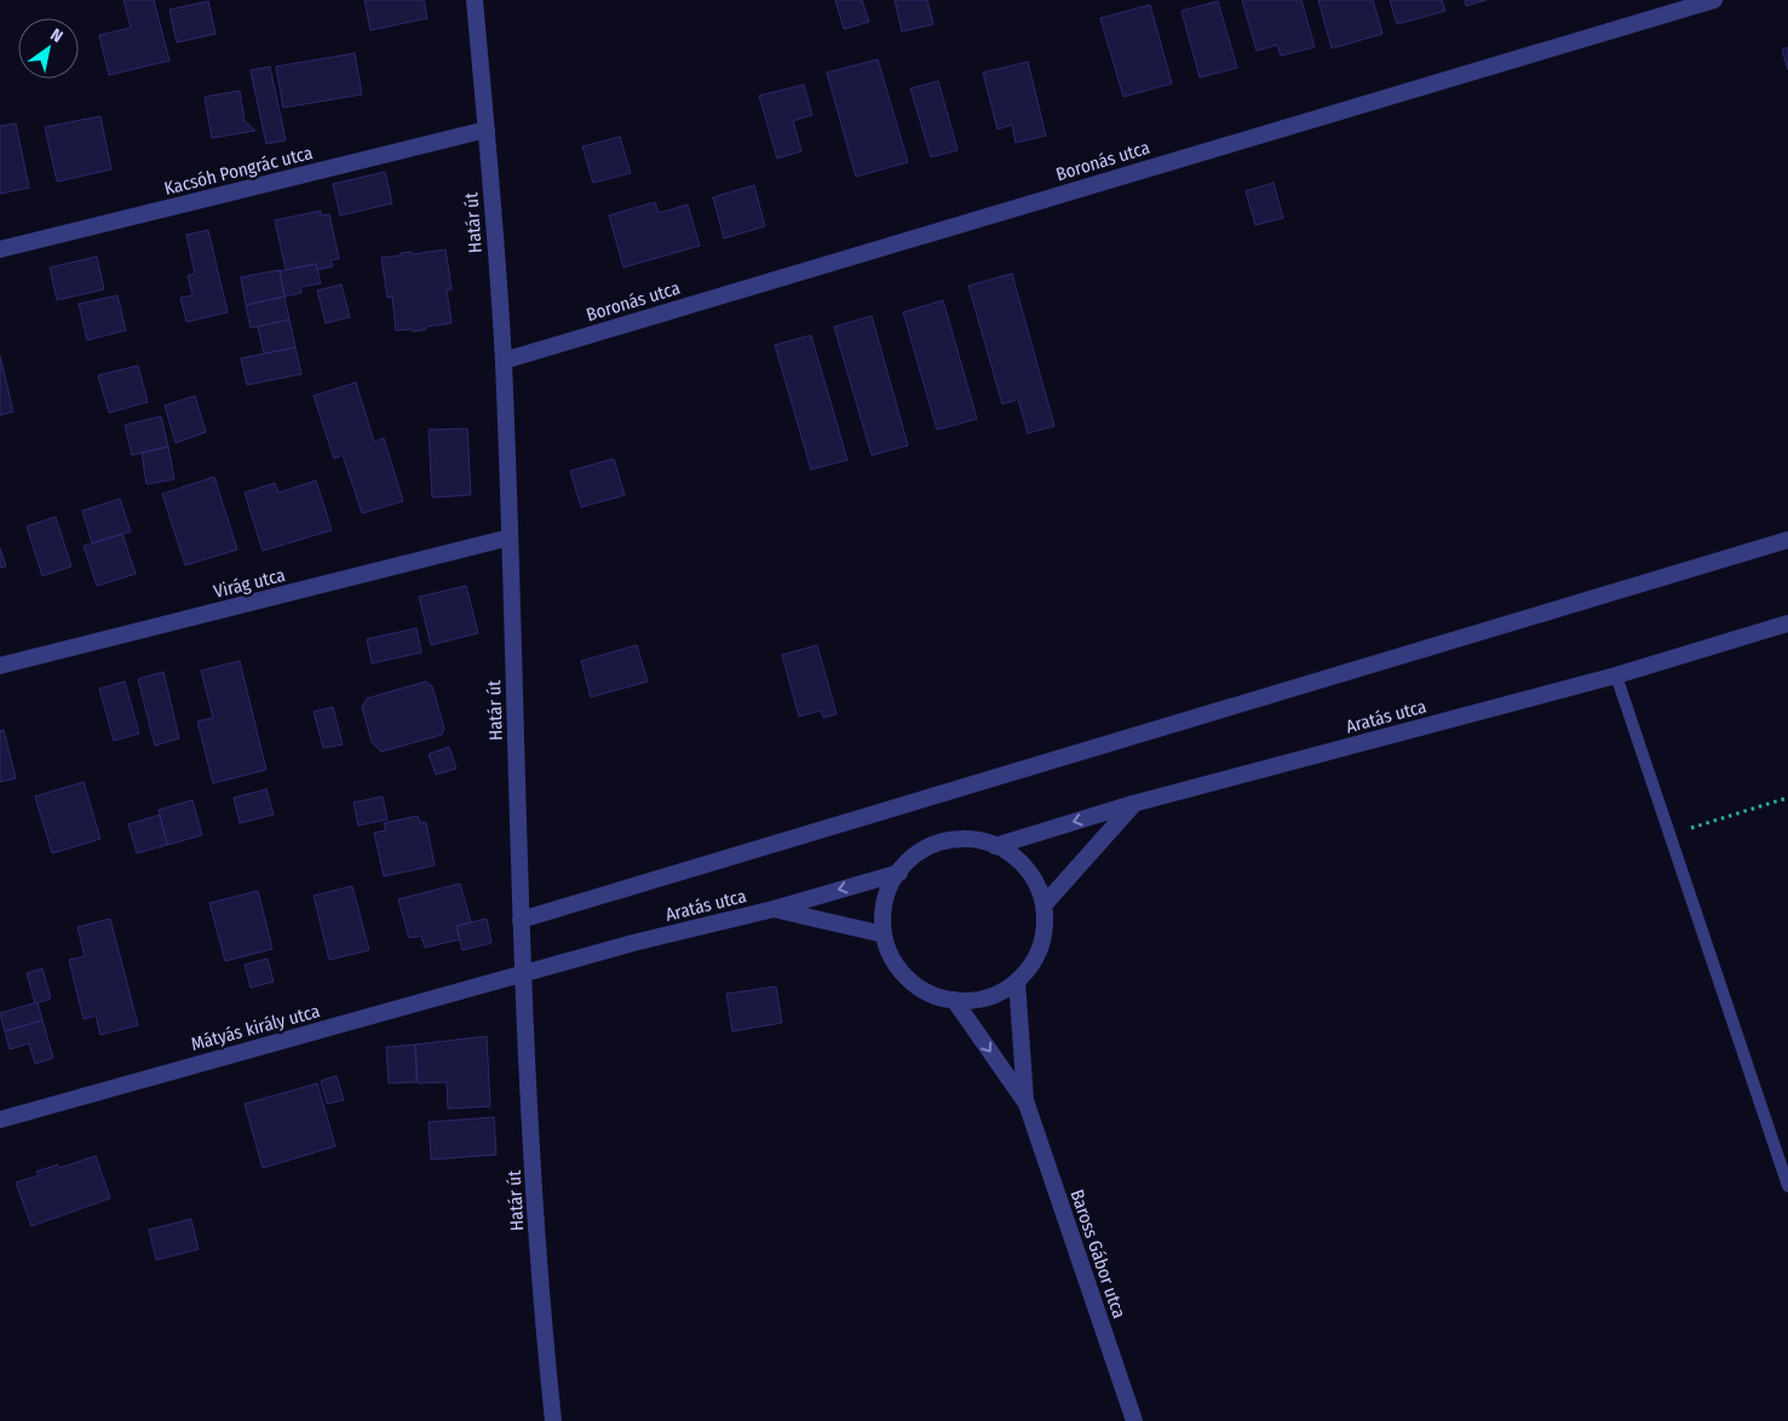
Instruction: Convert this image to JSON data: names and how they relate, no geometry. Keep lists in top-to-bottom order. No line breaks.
{"streets":{"street":["Boronás utca","Kacsóh Pongrác utca","Határ út","Virág utca","Aratás utca","Mátyás király utca","Baross Gábor utca"]},"crossings":[["Boronás utca","Határ út"],["Kacsóh Pongrác utca","Határ út"],["Határ út","Virág utca"],["Határ út","Aratás utca"],["Határ út","Mátyás király utca"],["Aratás utca","Mátyás király utca"]],"north":"top right"}
